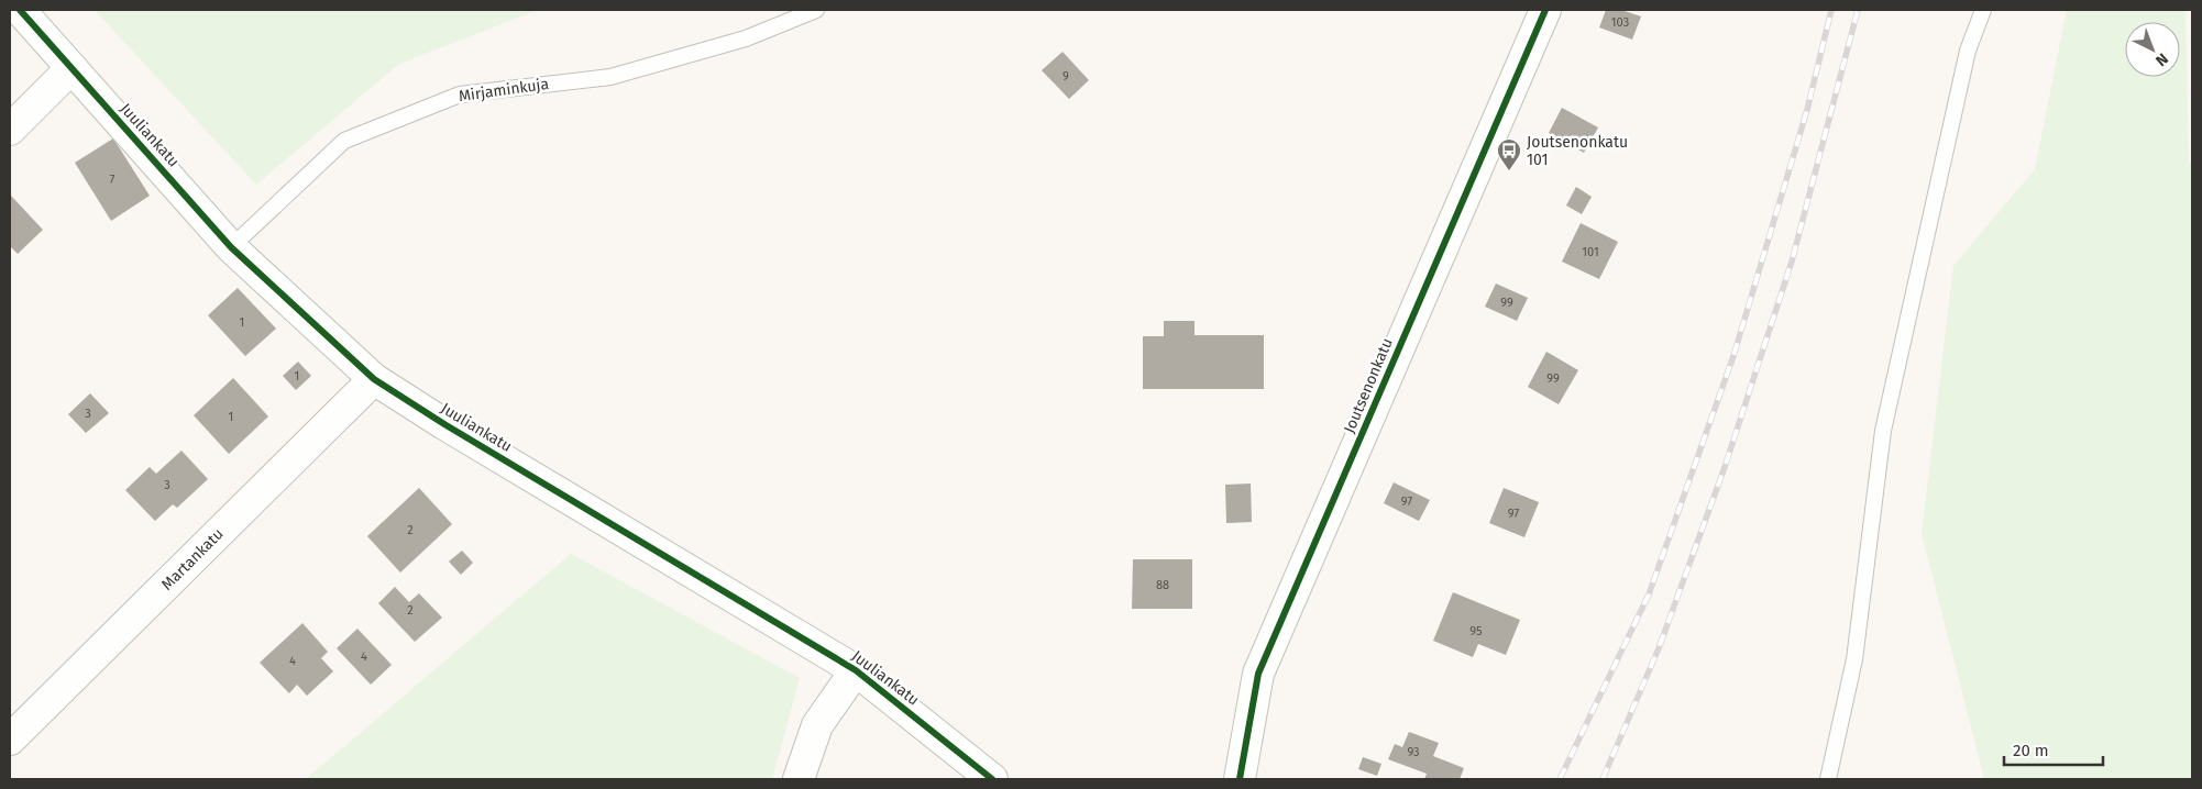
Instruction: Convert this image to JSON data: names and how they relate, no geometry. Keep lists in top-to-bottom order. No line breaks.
{"streets":{"street":["Juuliankatu","Joutsenonkatu","Martankatu"],"lane":["Mirjaminkuja"]},"crossings":[["Mirjaminkuja","Juuliankatu"],["Juuliankatu","Martankatu"]],"places":{"bus stop":["Joutsenonkatu 101"]},"house_numbers":["103","9","7","101","99","1","1","99","3","1","3","97","97","2","88","2","95","4","4","93"],"scale_bar":"20 m","north":"bottom right"}
